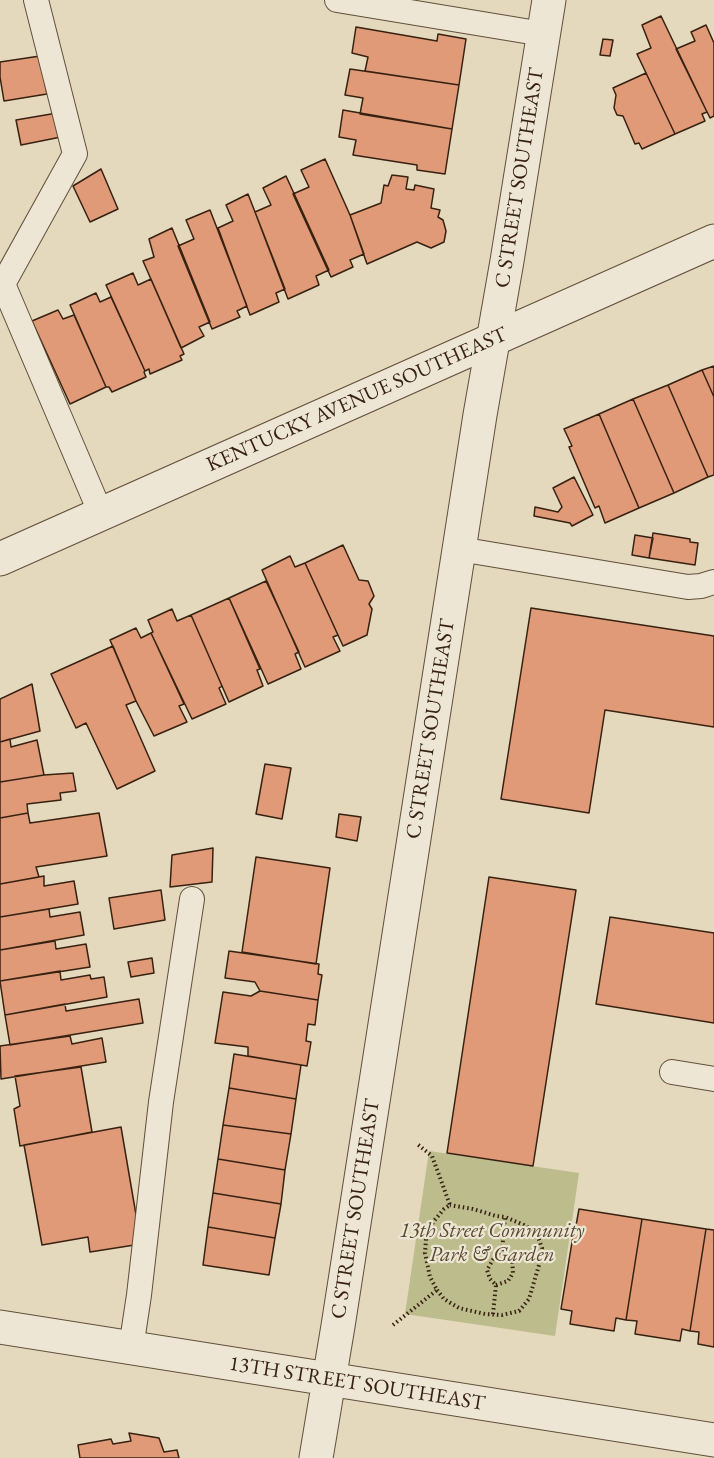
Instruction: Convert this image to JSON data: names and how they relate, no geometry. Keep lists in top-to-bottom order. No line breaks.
{"streets":{"street":["C STREET SOUTHEAST","KENTUCKY AVENUE SOUTHEAST","13TH STREET SOUTHEAST"]},"crossings":[["C STREET SOUTHEAST","KENTUCKY AVENUE SOUTHEAST"],["C STREET SOUTHEAST","13TH STREET SOUTHEAST"]],"parks":["13th Street Community Park & Garden"]}
